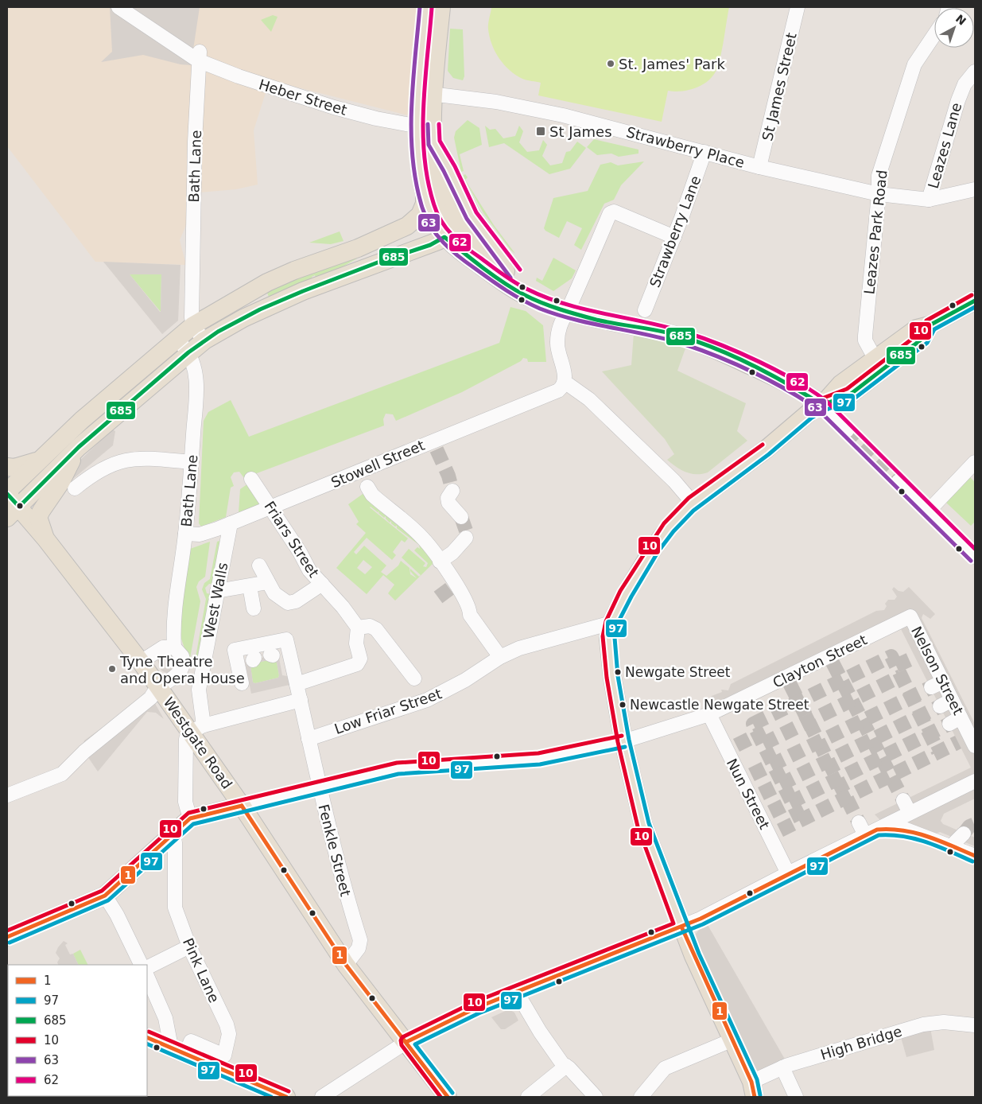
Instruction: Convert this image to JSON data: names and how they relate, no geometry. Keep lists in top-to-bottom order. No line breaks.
{"streets":{"main road":["Westgate Road"],"street":["St James Street","Heber Street","Leazes Lane","Strawberry Place","Bath Lane","Strawberry Lane","Leazes Park Road","Stowell Street","Friars Street","West Walls","Clayton Street","Nelson Street","Low Friar Street","Nun Street","Fenkle Street","Pink Lane","High Bridge"]},"crossings":[["St James Street","Strawberry Place"],["Heber Street","Bath Lane"],["Leazes Lane","Strawberry Place"],["Strawberry Place","Strawberry Lane"],["Strawberry Place","Leazes Park Road"],["Bath Lane","Stowell Street"],["Stowell Street","Friars Street"],["Stowell Street","West Walls"],["West Walls","Westgate Road"],["Clayton Street","Nelson Street"],["Clayton Street","Westgate Road"],["Clayton Street","Nun Street"],["Clayton Street","Fenkle Street"],["Low Friar Street","Fenkle Street"],["Westgate Road","Fenkle Street"]],"places":{"other":["St. James' Park","Tyne Theatre and Opera House","Newgate Street","Newcastle Newgate Street"],"transit":["St James"]},"lines":["transit line 63","transit line 62","transit line 685","transit line 10","transit line 97","transit line 1"],"legend":["1","97","685","10","63","62"],"north":"top right"}
